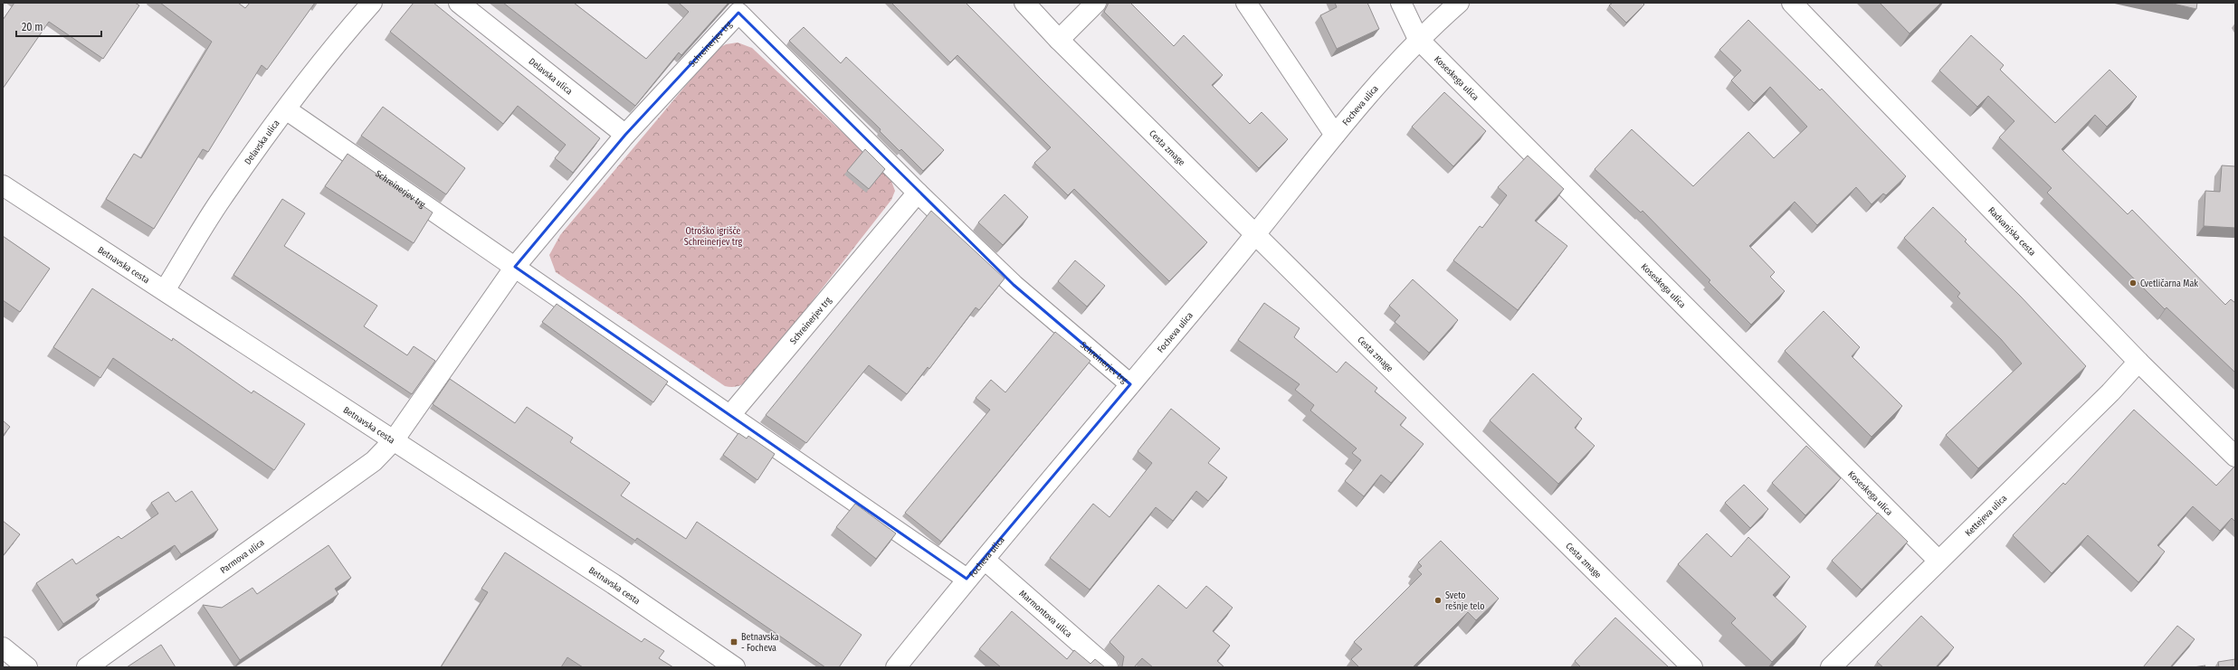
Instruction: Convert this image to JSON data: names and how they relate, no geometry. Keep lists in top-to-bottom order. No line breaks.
{"streets":{"street":["Schreinerjev trg","Delavska ulica","Koseskega ulica","Focheva ulica","Cesta zmage","Radvanjska cesta","Betnavska cesta","Kettejeva ulica","Parmova ulica","Marmontova ulica"]},"crossings":[["Schreinerjev trg","Delavska ulica"],["Schreinerjev trg","Focheva ulica"],["Schreinerjev trg","Betnavska cesta"],["Schreinerjev trg","Parmova ulica"],["Delavska ulica","Betnavska cesta"],["Koseskega ulica","Focheva ulica"],["Koseskega ulica","Kettejeva ulica"],["Focheva ulica","Cesta zmage"],["Focheva ulica","Marmontova ulica"],["Radvanjska cesta","Kettejeva ulica"],["Betnavska cesta","Parmova ulica"]],"parks":["Otroško igrišče Schreinerjev trg"],"places":{"other":["Cvetličarna Mak","Sveto rešnje telo"],"transit":["Betnavska - Focheva"]},"scale_bar":"20 m"}
